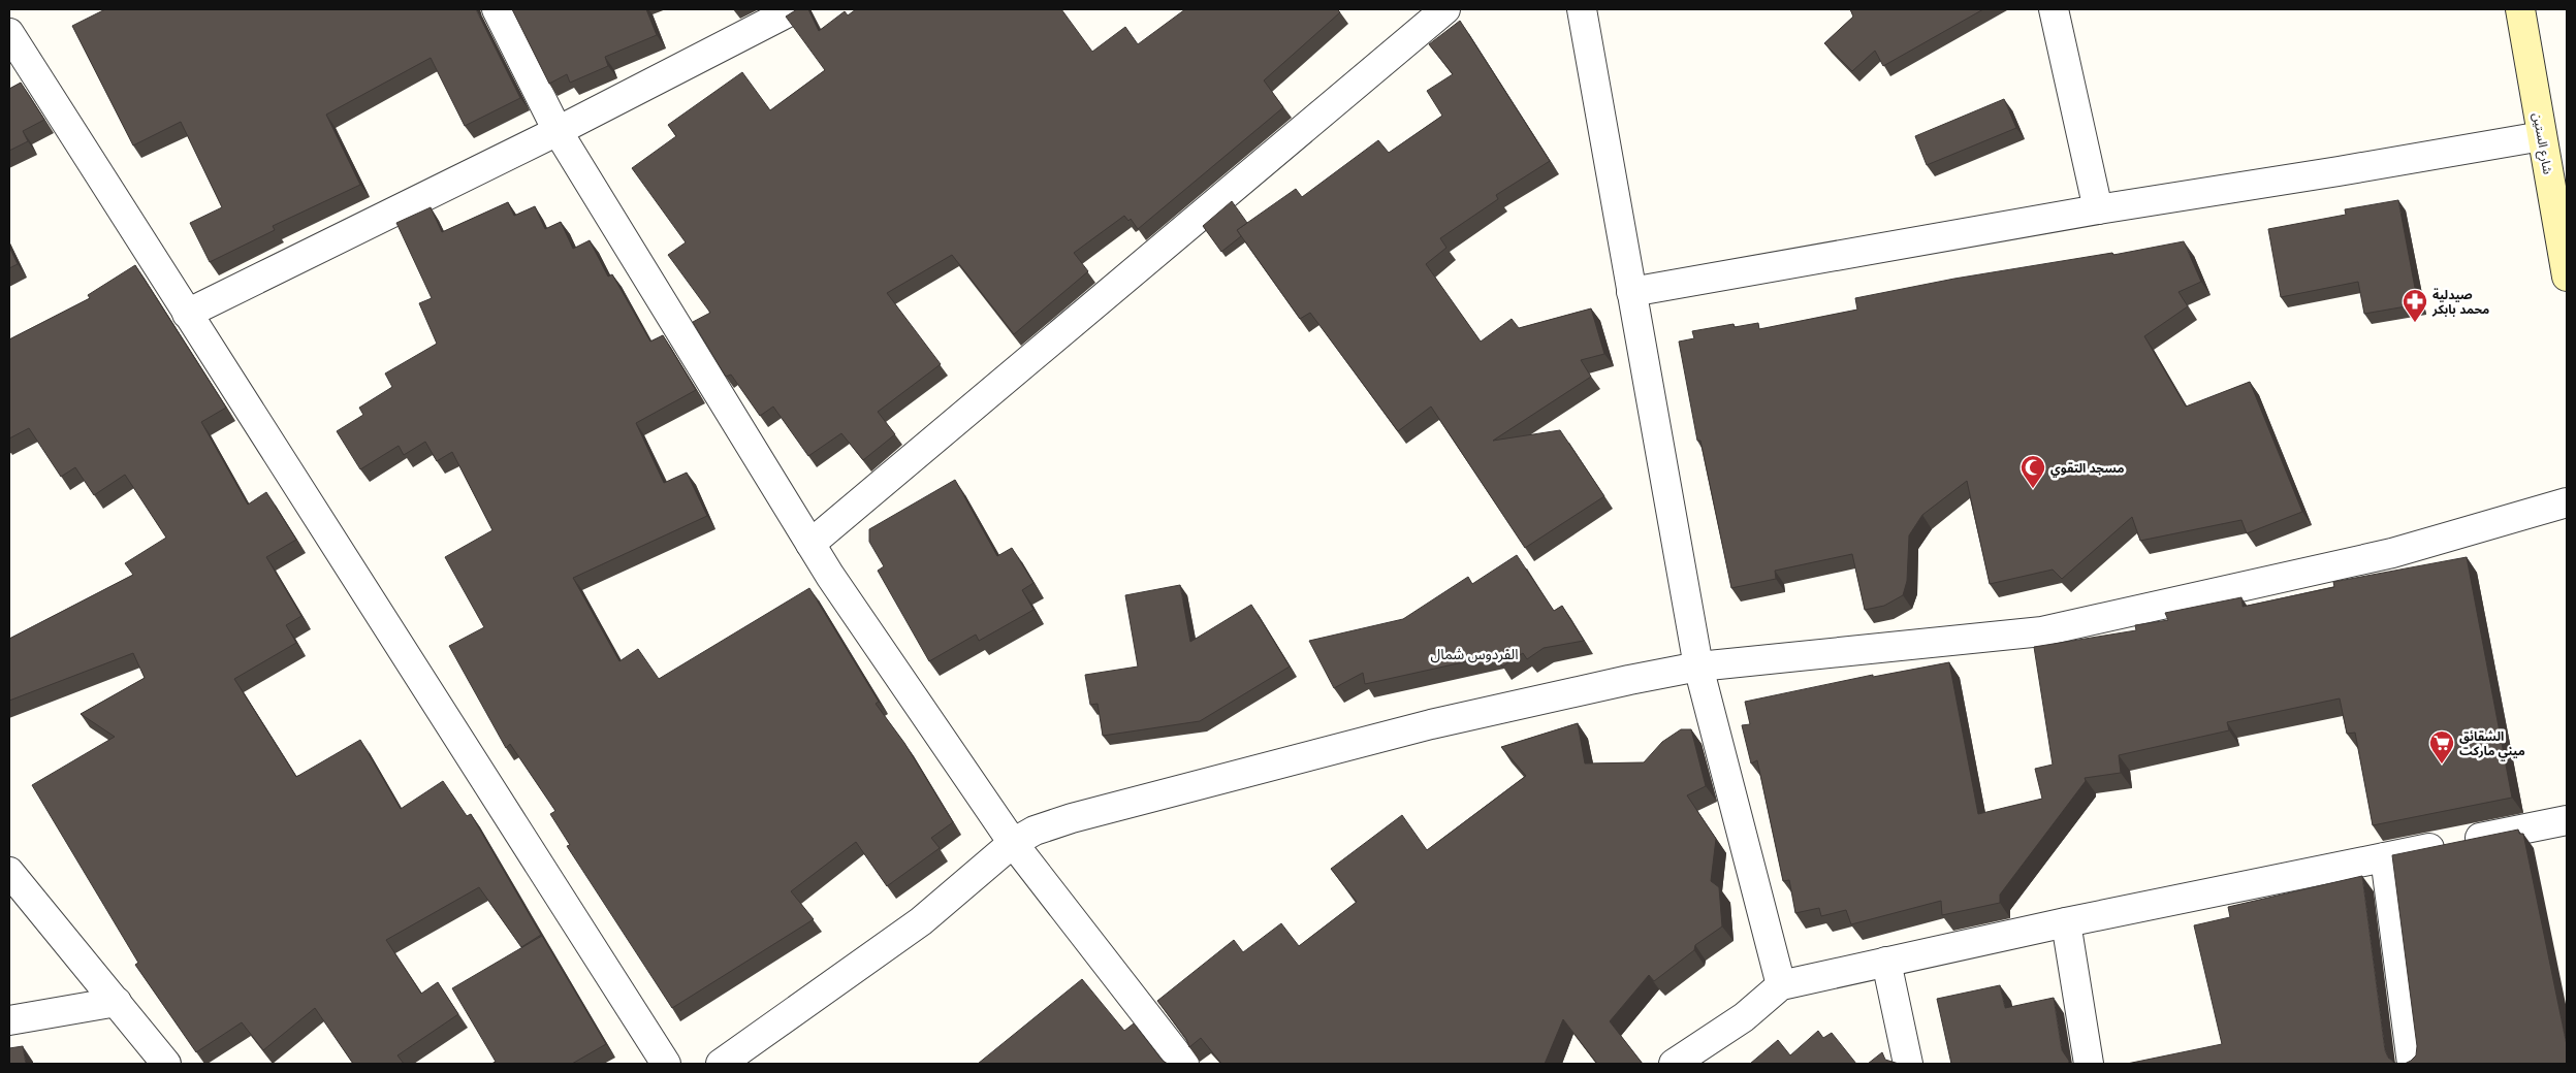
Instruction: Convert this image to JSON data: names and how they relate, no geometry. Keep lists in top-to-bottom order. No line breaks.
{"streets":{"main road":["شارع الستين"]},"districts":["الفردوس شمال"],"places":{"pharmacy":["صيدلية محمد بابكر"],"mosque":["مسجد التقوي"],"supermarket":["الشقائق ميني ماركت"]}}
